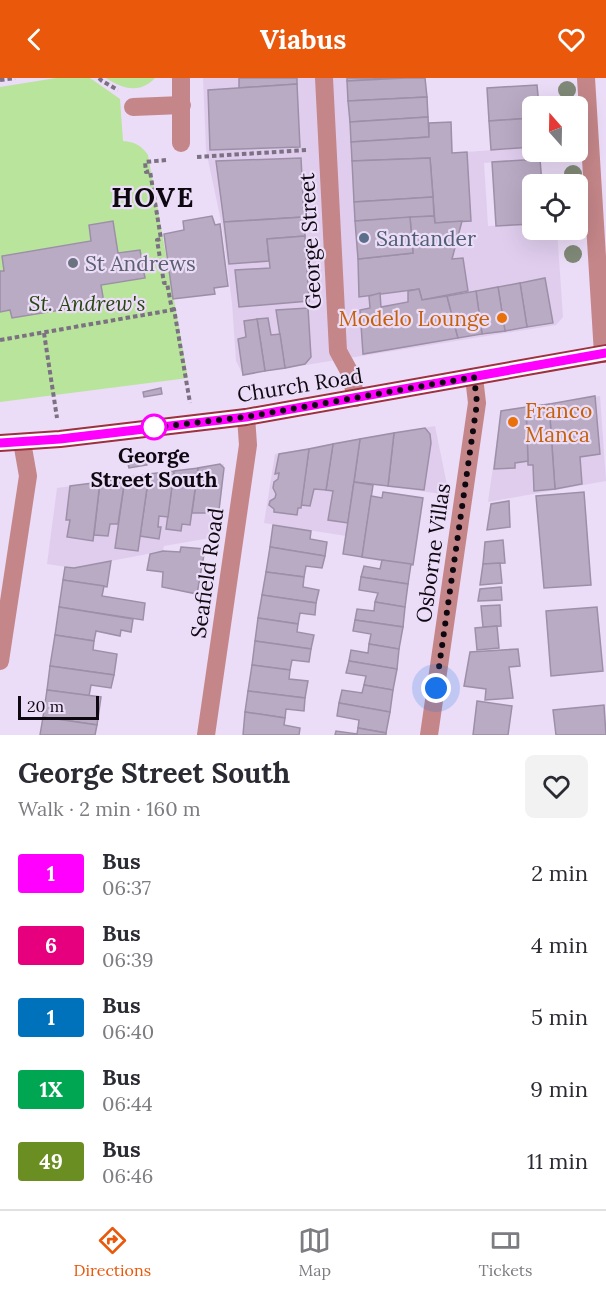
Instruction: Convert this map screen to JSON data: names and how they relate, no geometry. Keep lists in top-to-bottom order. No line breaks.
{"streets":{"main road":["Church Road"],"street":["George Street","Osborne Villas","Seafield Road"]},"crossings":[["George Street","Church Road"],["Church Road","Osborne Villas"],["Church Road","Seafield Road"]],"districts":["HOVE"],"parks":["St. Andrew's"],"places":["Santander","St Andrews","Modelo Lounge","Franco Manca","George Street South"],"lines":["bus line 1"],"scale_bar":"20 m","north":"top","page":{"header":"Viabus","scale":"20 m","heading":["George Street South","Walk · 2 min · 160 m"],"list":[{"mark":"1","name":"Bus","note":"06:37","value":"2 min"},{"mark":"6","name":"Bus","note":"06:39","value":"4 min"},{"mark":"1","name":"Bus","note":"06:40","value":"5 min"},{"mark":"1X","name":"Bus","note":"06:44","value":"9 min"},{"mark":"49","name":"Bus","note":"06:46","value":"11 min"}],"tabs":["Directions","Map","Tickets"]}}
